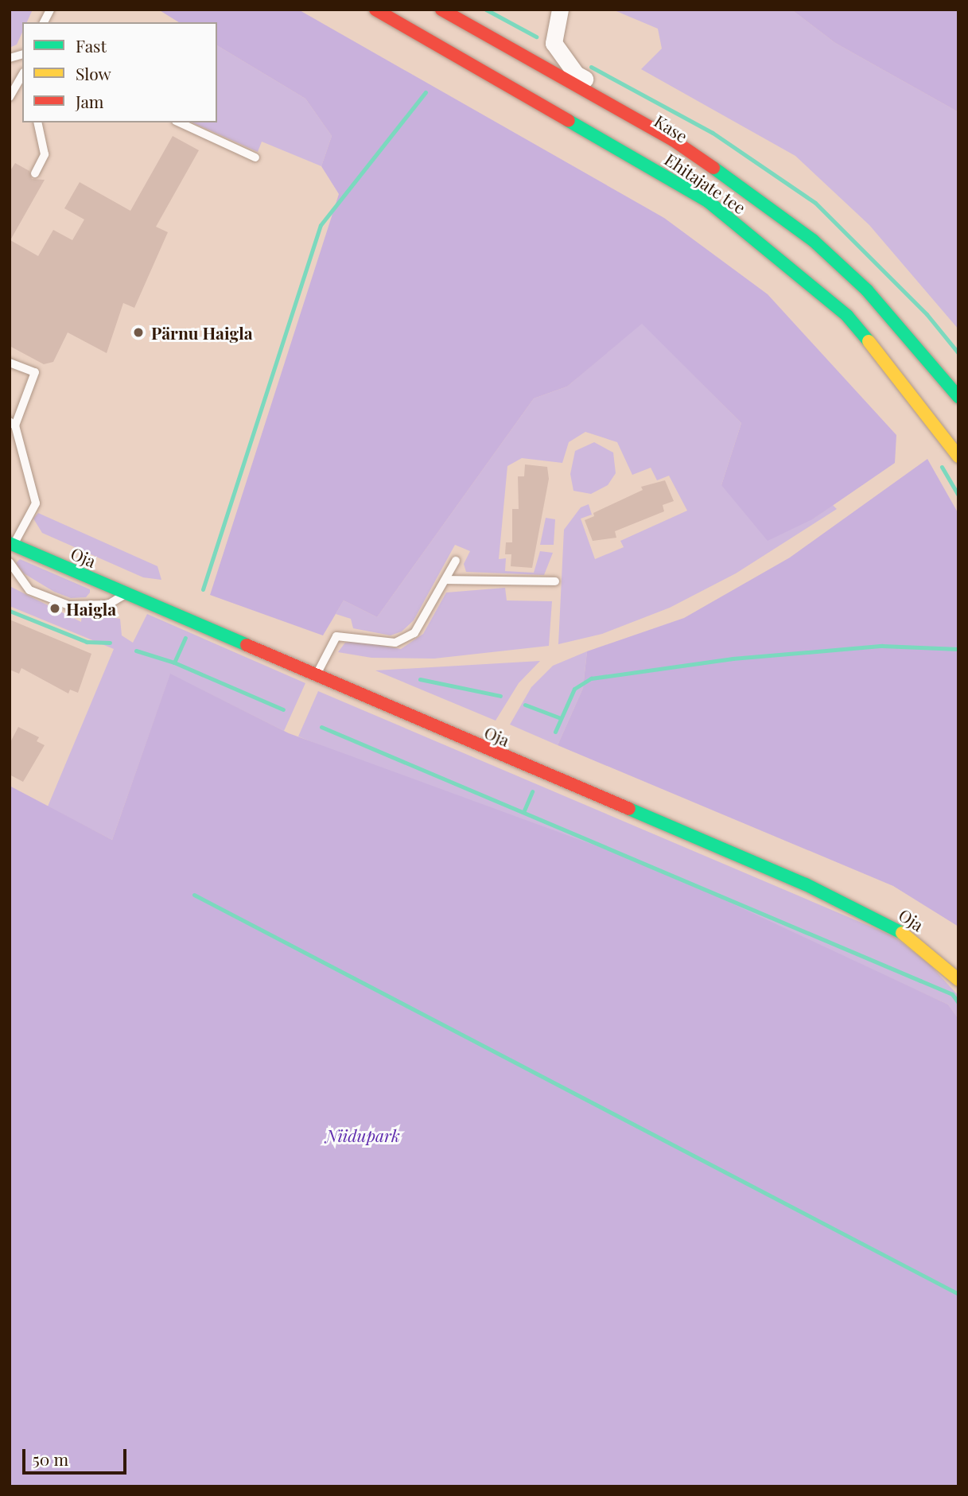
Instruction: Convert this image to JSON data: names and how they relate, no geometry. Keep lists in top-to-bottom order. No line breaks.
{"streets":{"main road":["Ehitajate tee","Oja"],"street":["Kase"]},"crossings":[["Kase","Ehitajate tee"]],"parks":["Niidupark"],"places":["Pärnu Haigla","Haigla"],"legend":["Fast","Slow","Jam"],"scale_bar":"50 m"}
